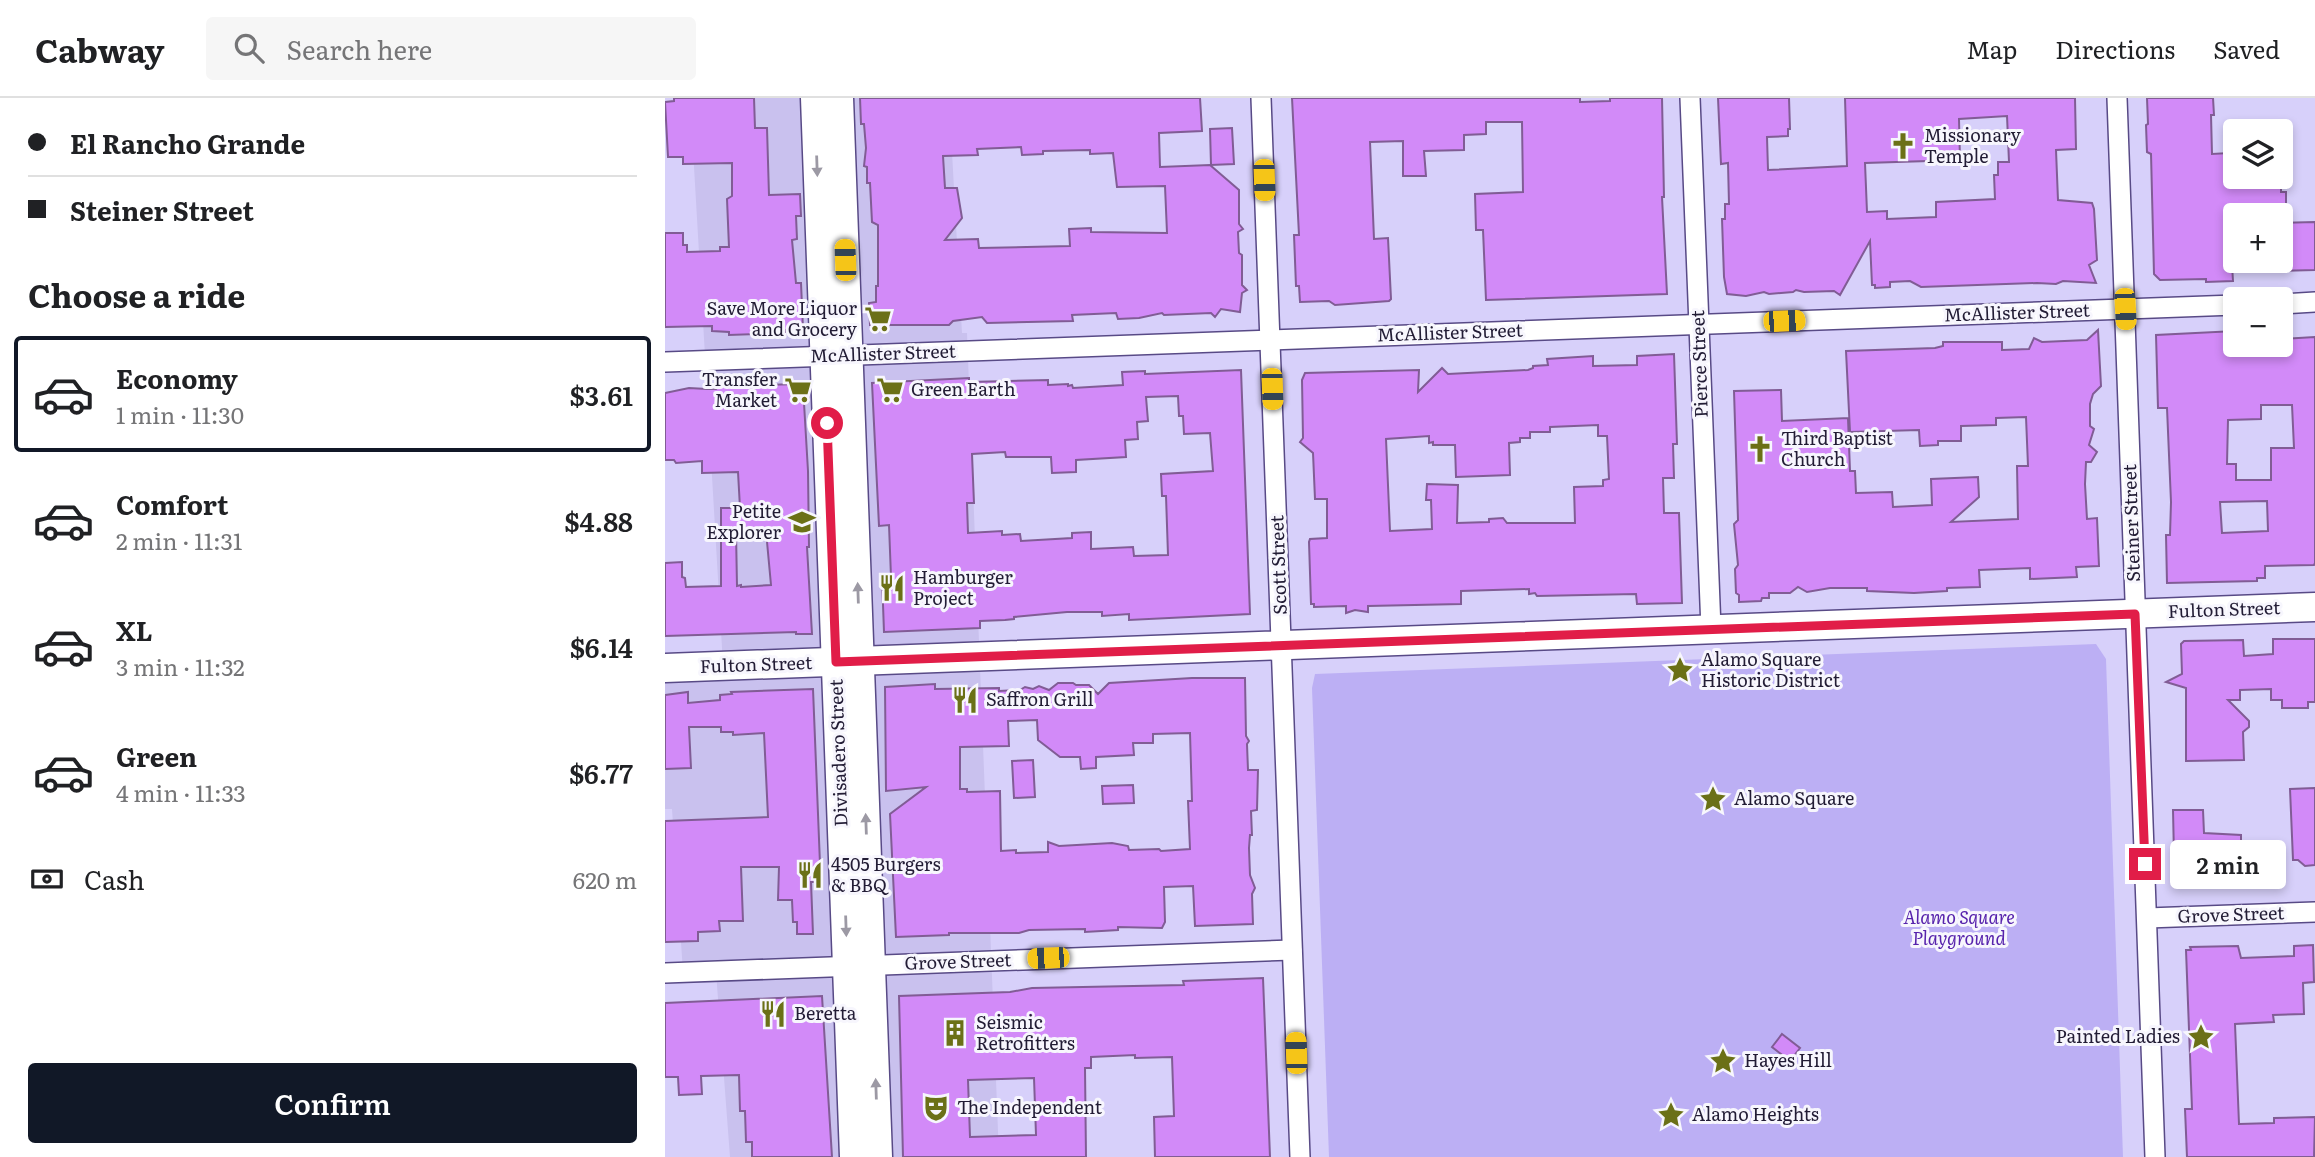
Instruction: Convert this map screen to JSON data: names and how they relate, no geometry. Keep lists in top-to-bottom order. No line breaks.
{"streets":{"street":["McAllister Street","Pierce Street","Steiner Street","Scott Street","Fulton Street","Divisadero Street","Grove Street"]},"crossings":[["McAllister Street","Pierce Street"],["McAllister Street","Steiner Street"],["McAllister Street","Scott Street"],["McAllister Street","Divisadero Street"],["Pierce Street","Fulton Street"],["Steiner Street","Fulton Street"],["Steiner Street","Grove Street"],["Scott Street","Fulton Street"],["Scott Street","Grove Street"],["Fulton Street","Divisadero Street"],["Divisadero Street","Grove Street"]],"parks":["Alamo Square Playground"],"places":{"church":["Missionary Temple","Third Baptist Church"],"supermarket":["Save More Liquor and Grocery","Transfer Market","Green Earth"],"school or university":["Petite Explorer"],"restaurant":["Hamburger Project","Saffron Grill","4505 Burgers & BBQ","Beretta"],"place":["Alamo Square Historic District","Alamo Square","Painted Ladies","Hayes Hill","Alamo Heights"],"building":["Seismic Retrofitters"],"theatre":["The Independent"]},"page":{"header":"Cabway","search":"Search here","nav":["Map","Directions","Saved"],"banner":["El Rancho Grande","Steiner Street"],"map_buttons":["+","−"],"heading":"Choose a ride","list":[{"name":"Economy","note":"1 min · 11:30","value":"$3.61"},{"name":"Comfort","note":"2 min · 11:31","value":"$4.88"},{"name":"XL","note":"3 min · 11:32","value":"$6.14"},{"name":"Green","note":"4 min · 11:33","value":"$6.77"}],"pay":["Cash","620 m"],"bubble":"2 min","buttons":"Confirm"}}
